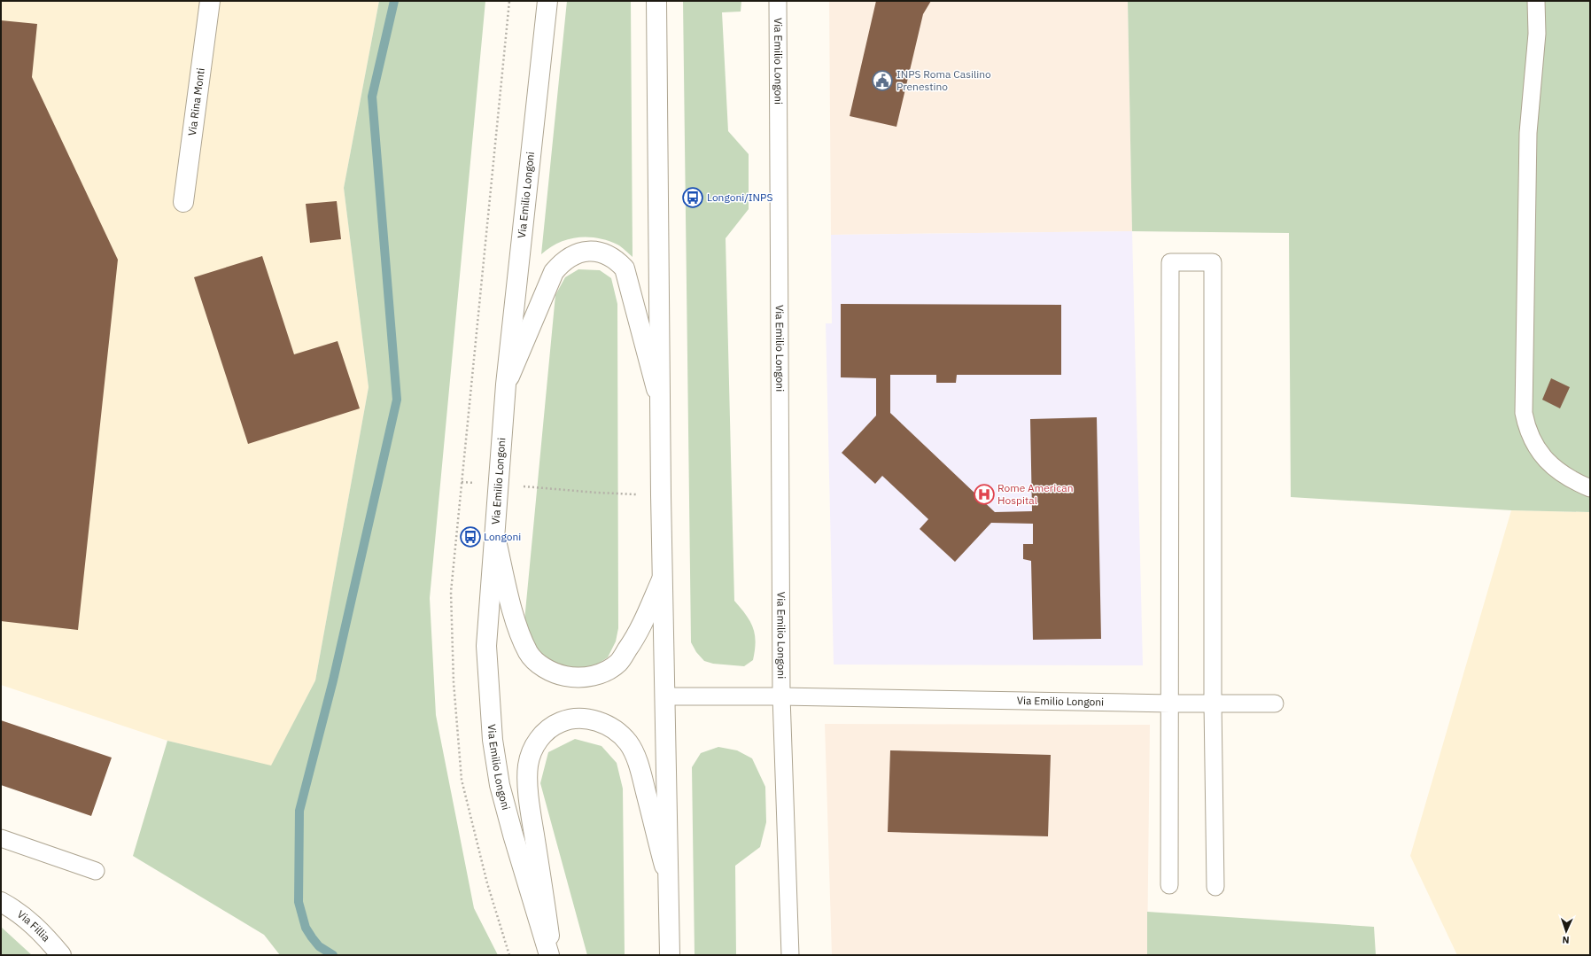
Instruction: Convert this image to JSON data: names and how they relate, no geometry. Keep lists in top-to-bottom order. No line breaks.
{"streets":{"street":["Via Emilio Longoni","Via Rina Monti","Via Fillia"]},"places":{"public building":["INPS Roma Casilino Prenestino"],"bus stop":["Longoni/INPS","Longoni"],"hospital":["Rome American Hospital"]},"north":"bottom"}
